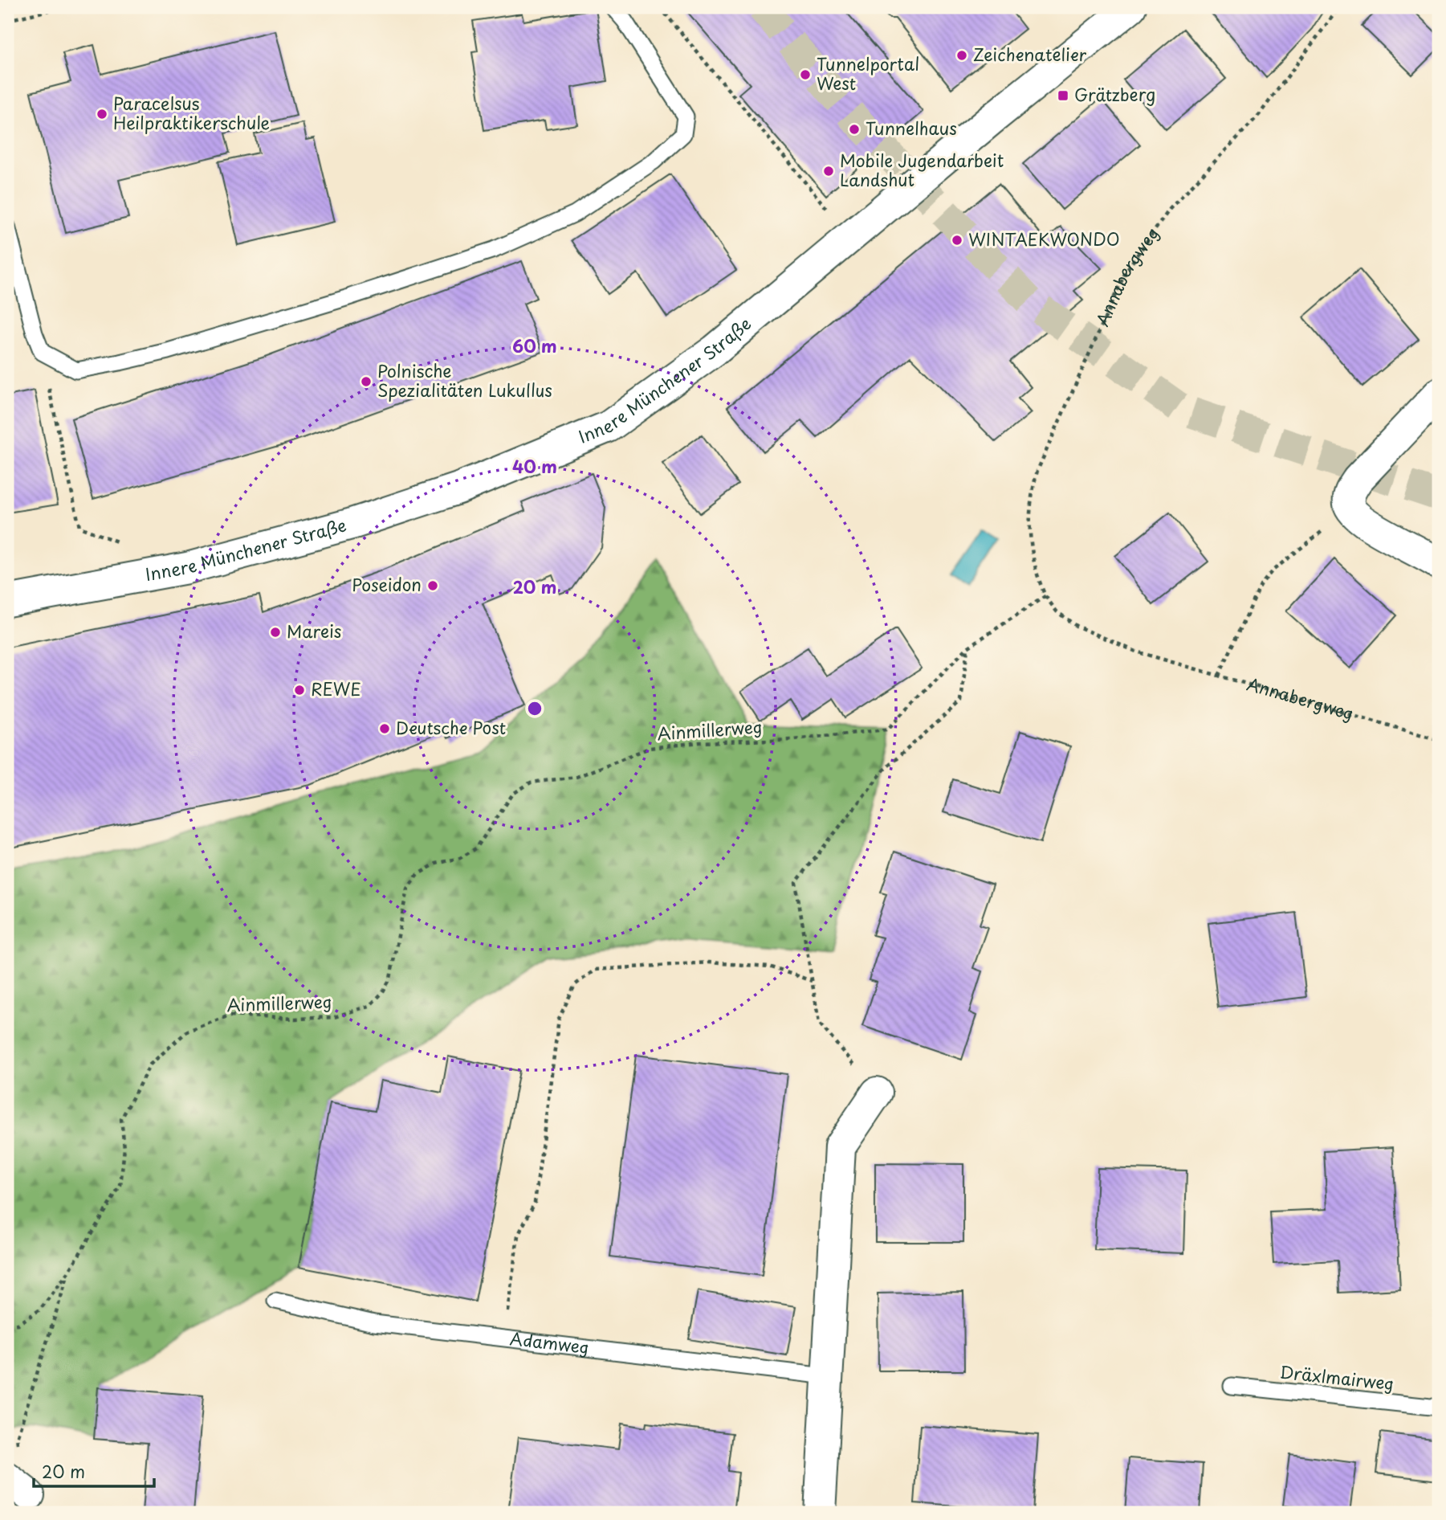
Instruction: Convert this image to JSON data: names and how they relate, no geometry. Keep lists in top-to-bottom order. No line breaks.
{"streets":{"street":["Innere Münchener Straße"],"lane":["Adamweg","Dräxlmairweg"],"path":["Annabergweg","Ainmillerweg"]},"places":{"other":["Zeichenatelier","Tunnelportal West","Paracelsus Heilpraktikerschule","Tunnelhaus","Mobile Jugendarbeit Landshut","WINTAEKWONDO","Polnische Spezialitäten Lukullus","Poseidon","Mareis","REWE","Deutsche Post"],"transit":["Grätzberg"]},"scale_bar":"20 m","rings":["60 m","40 m","20 m"]}
